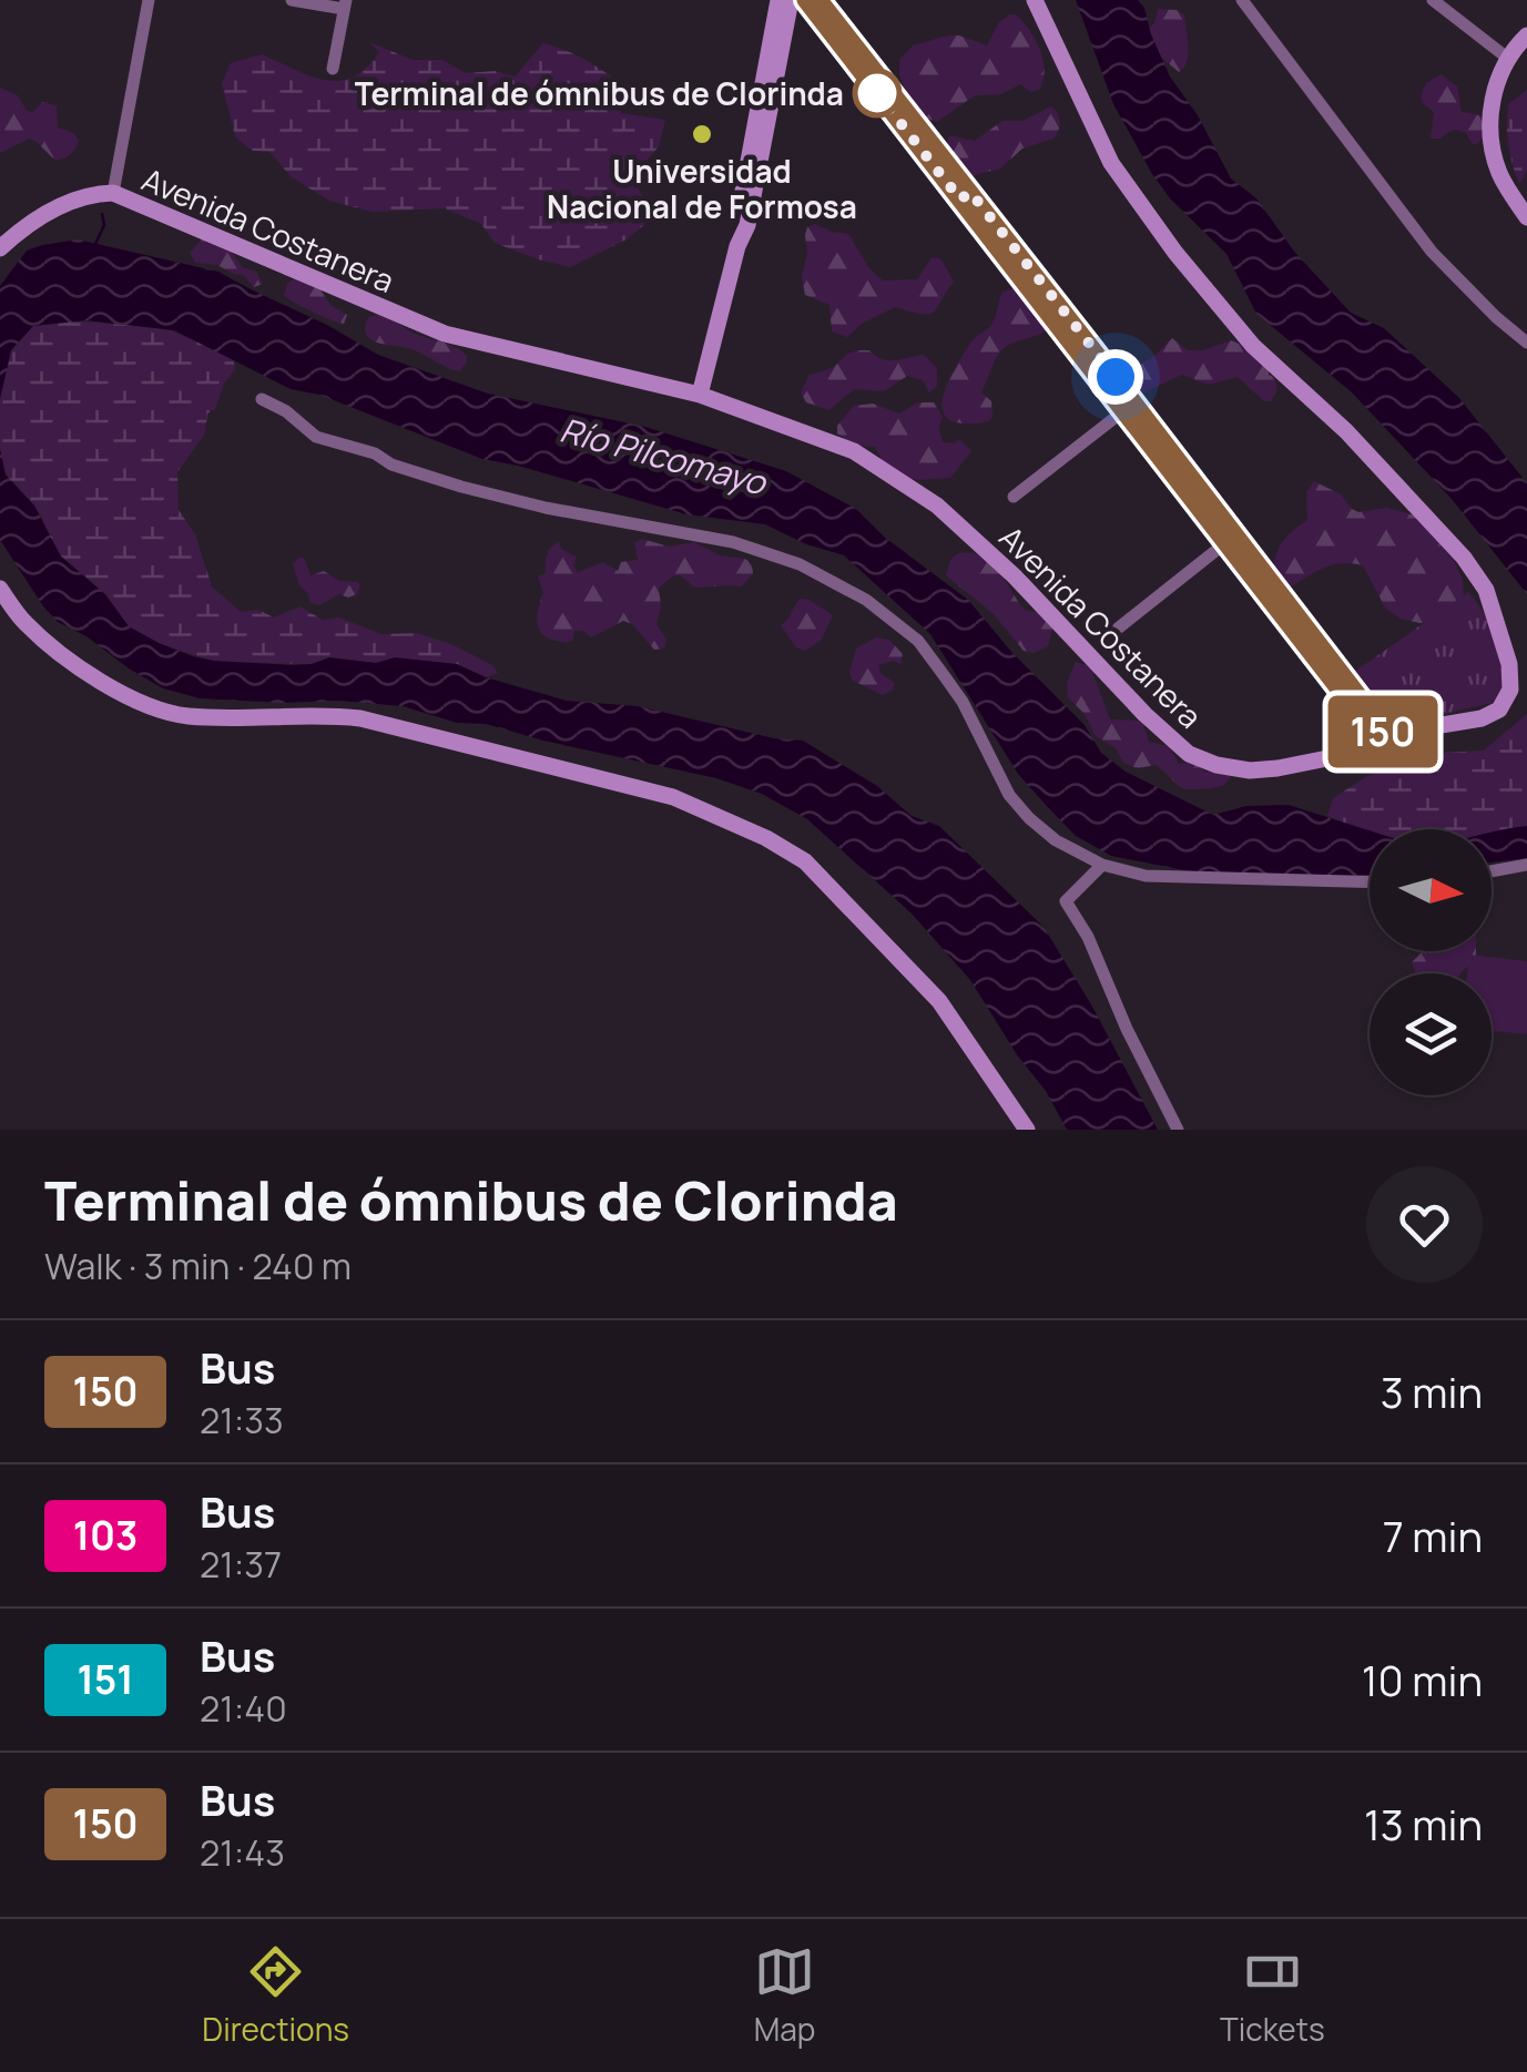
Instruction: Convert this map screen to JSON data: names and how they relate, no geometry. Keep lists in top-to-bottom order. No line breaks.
{"streets":{"street":["Avenida Costanera"]},"water":["Río Pilcomayo"],"places":["Terminal de ómnibus de Clorinda","Universidad Nacional de Formosa"],"lines":["bus line 150"],"north":"right","page":{"on_map":"150","heading":["Terminal de ómnibus de Clorinda","Walk · 3 min · 240 m"],"list":[{"mark":"150","name":"Bus","note":"21:33","value":"3 min"},{"mark":"103","name":"Bus","note":"21:37","value":"7 min"},{"mark":"151","name":"Bus","note":"21:40","value":"10 min"},{"mark":"150","name":"Bus","note":"21:43","value":"13 min"}],"tabs":["Directions","Map","Tickets"]}}
